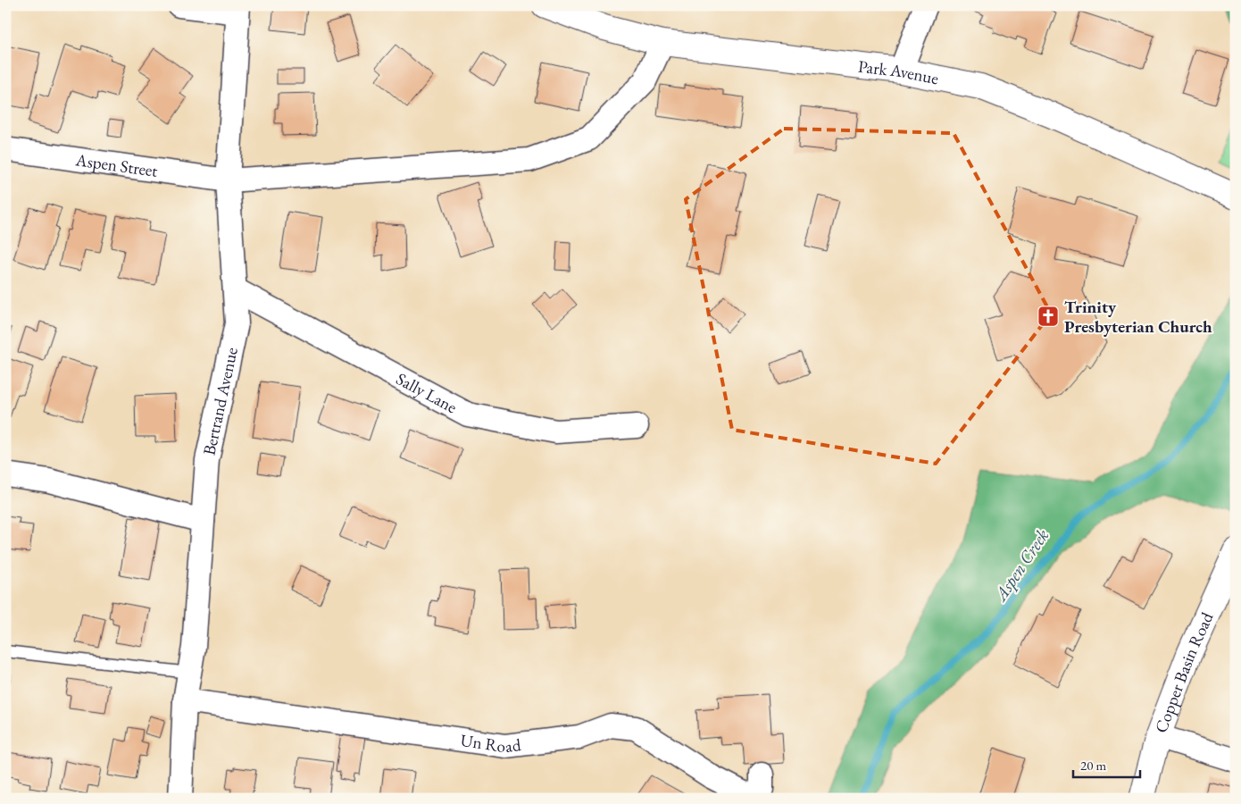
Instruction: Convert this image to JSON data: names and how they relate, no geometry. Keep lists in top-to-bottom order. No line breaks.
{"streets":{"street":["Park Avenue","Aspen Street","Sally Lane","Bertrand Avenue","Copper Basin Road","Un Road"]},"crossings":[["Park Avenue","Aspen Street"],["Aspen Street","Bertrand Avenue"],["Sally Lane","Bertrand Avenue"],["Bertrand Avenue","Un Road"]],"water":["Aspen Creek"],"places":{"church":["Trinity Presbyterian Church"]},"scale_bar":"20 m"}
